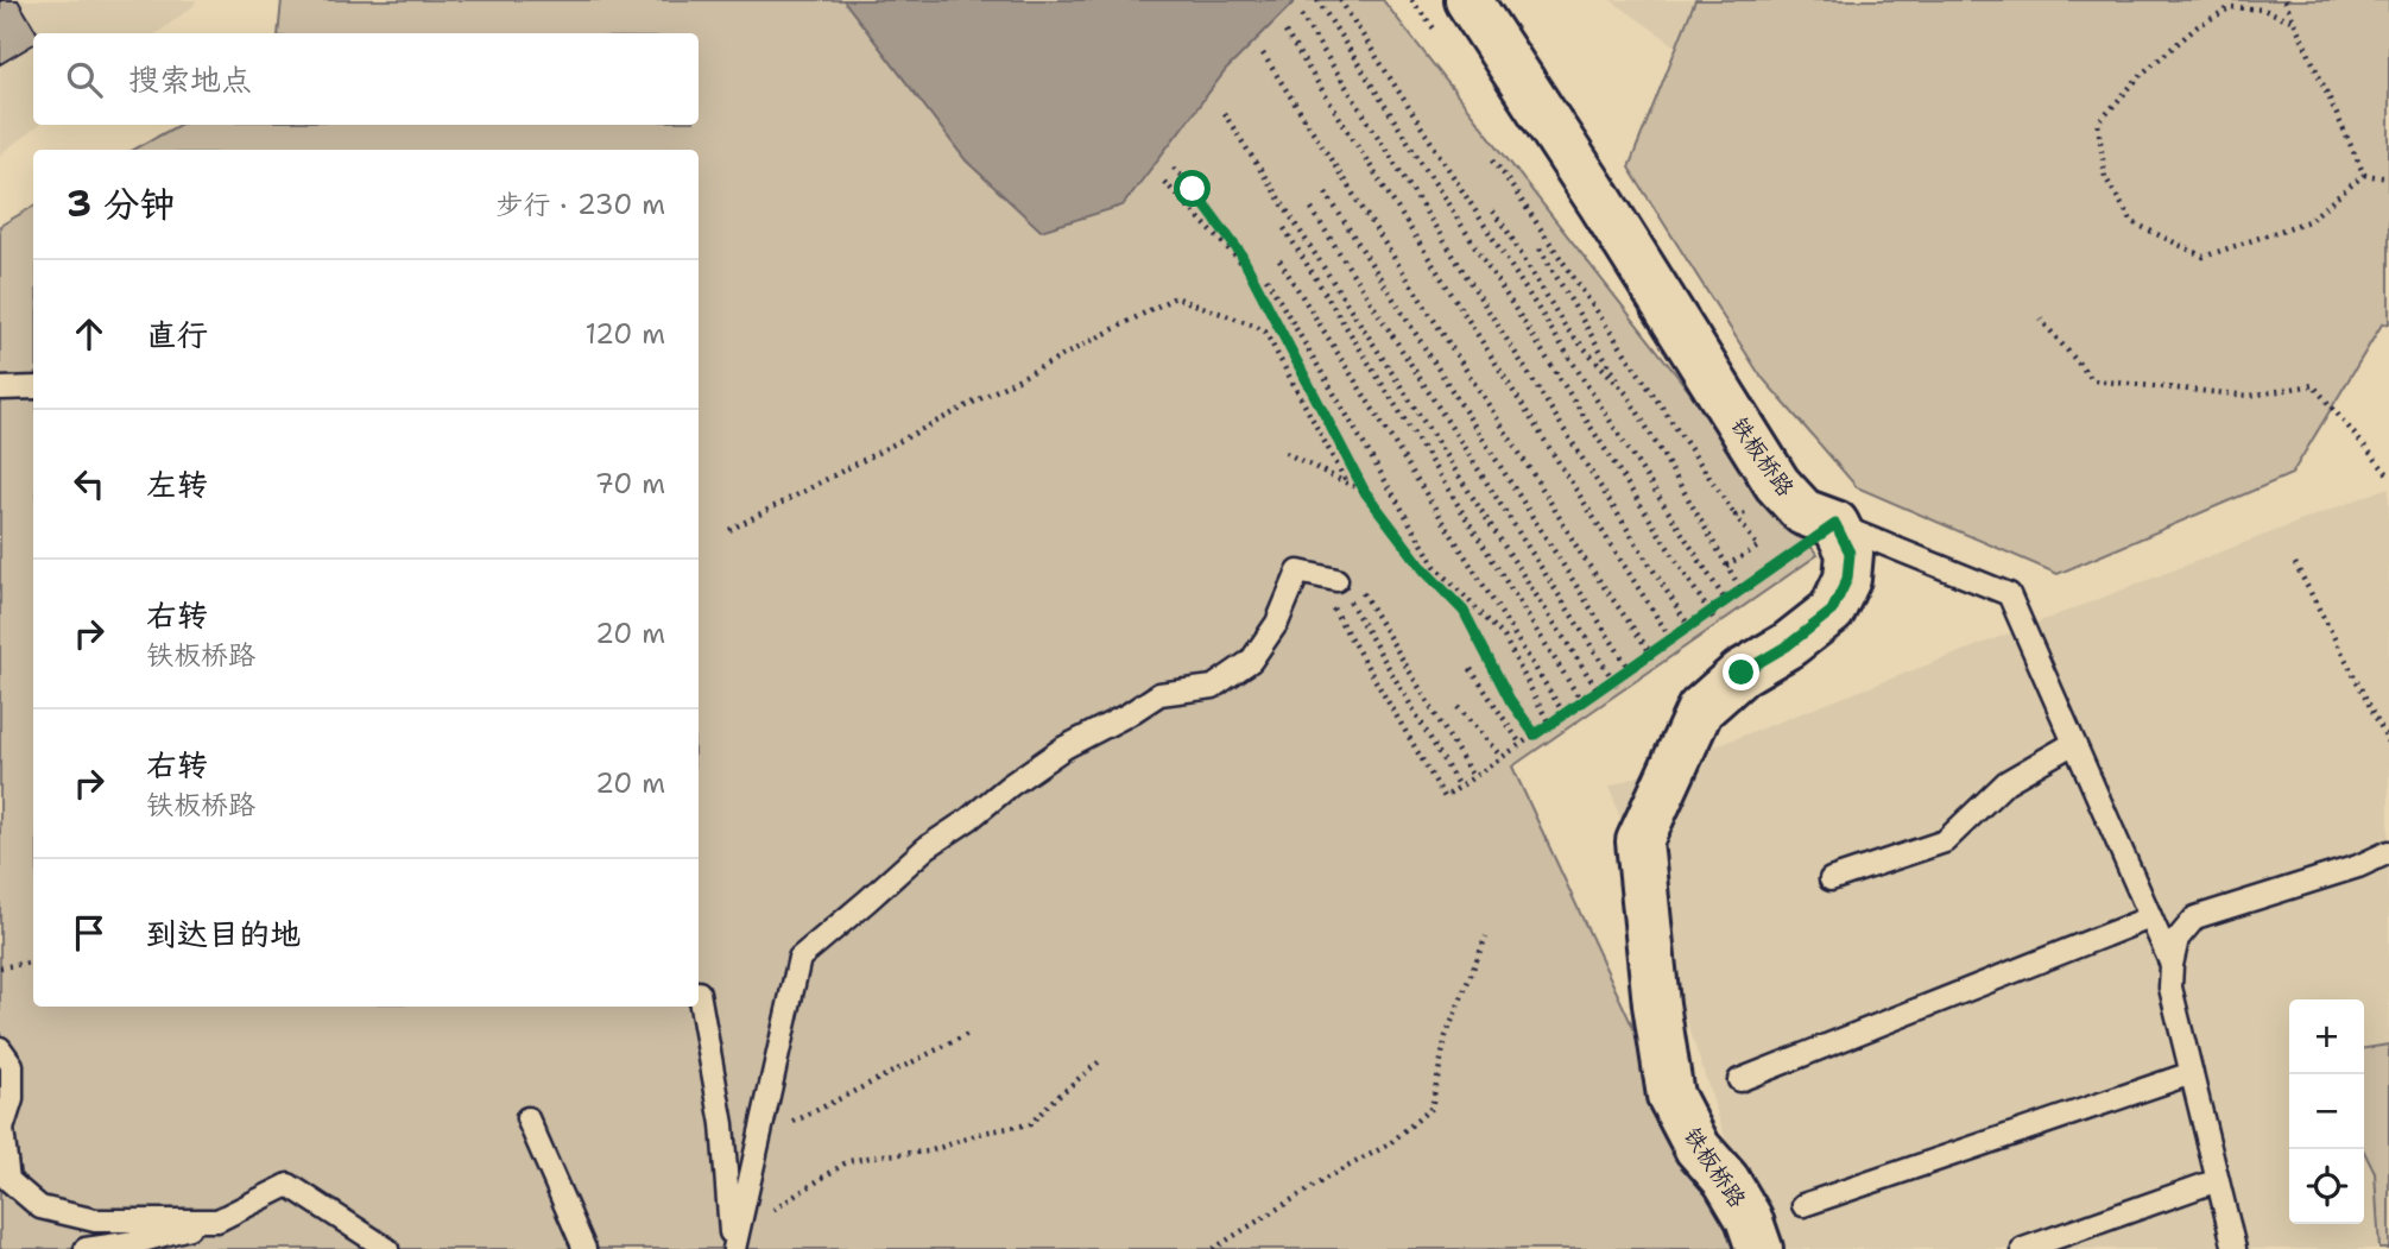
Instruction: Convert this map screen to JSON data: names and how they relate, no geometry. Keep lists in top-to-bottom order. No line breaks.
{"streets":{"street":["铁板桥路"]},"page":{"search":"搜索地点","heading":["3 分钟","步行 · 230 m"],"list":[["直行","120 m"],["左转","70 m"],["右转","铁板桥路","20 m"],["右转","铁板桥路","20 m"],"到达目的地"],"map_buttons":["+","−"]}}
